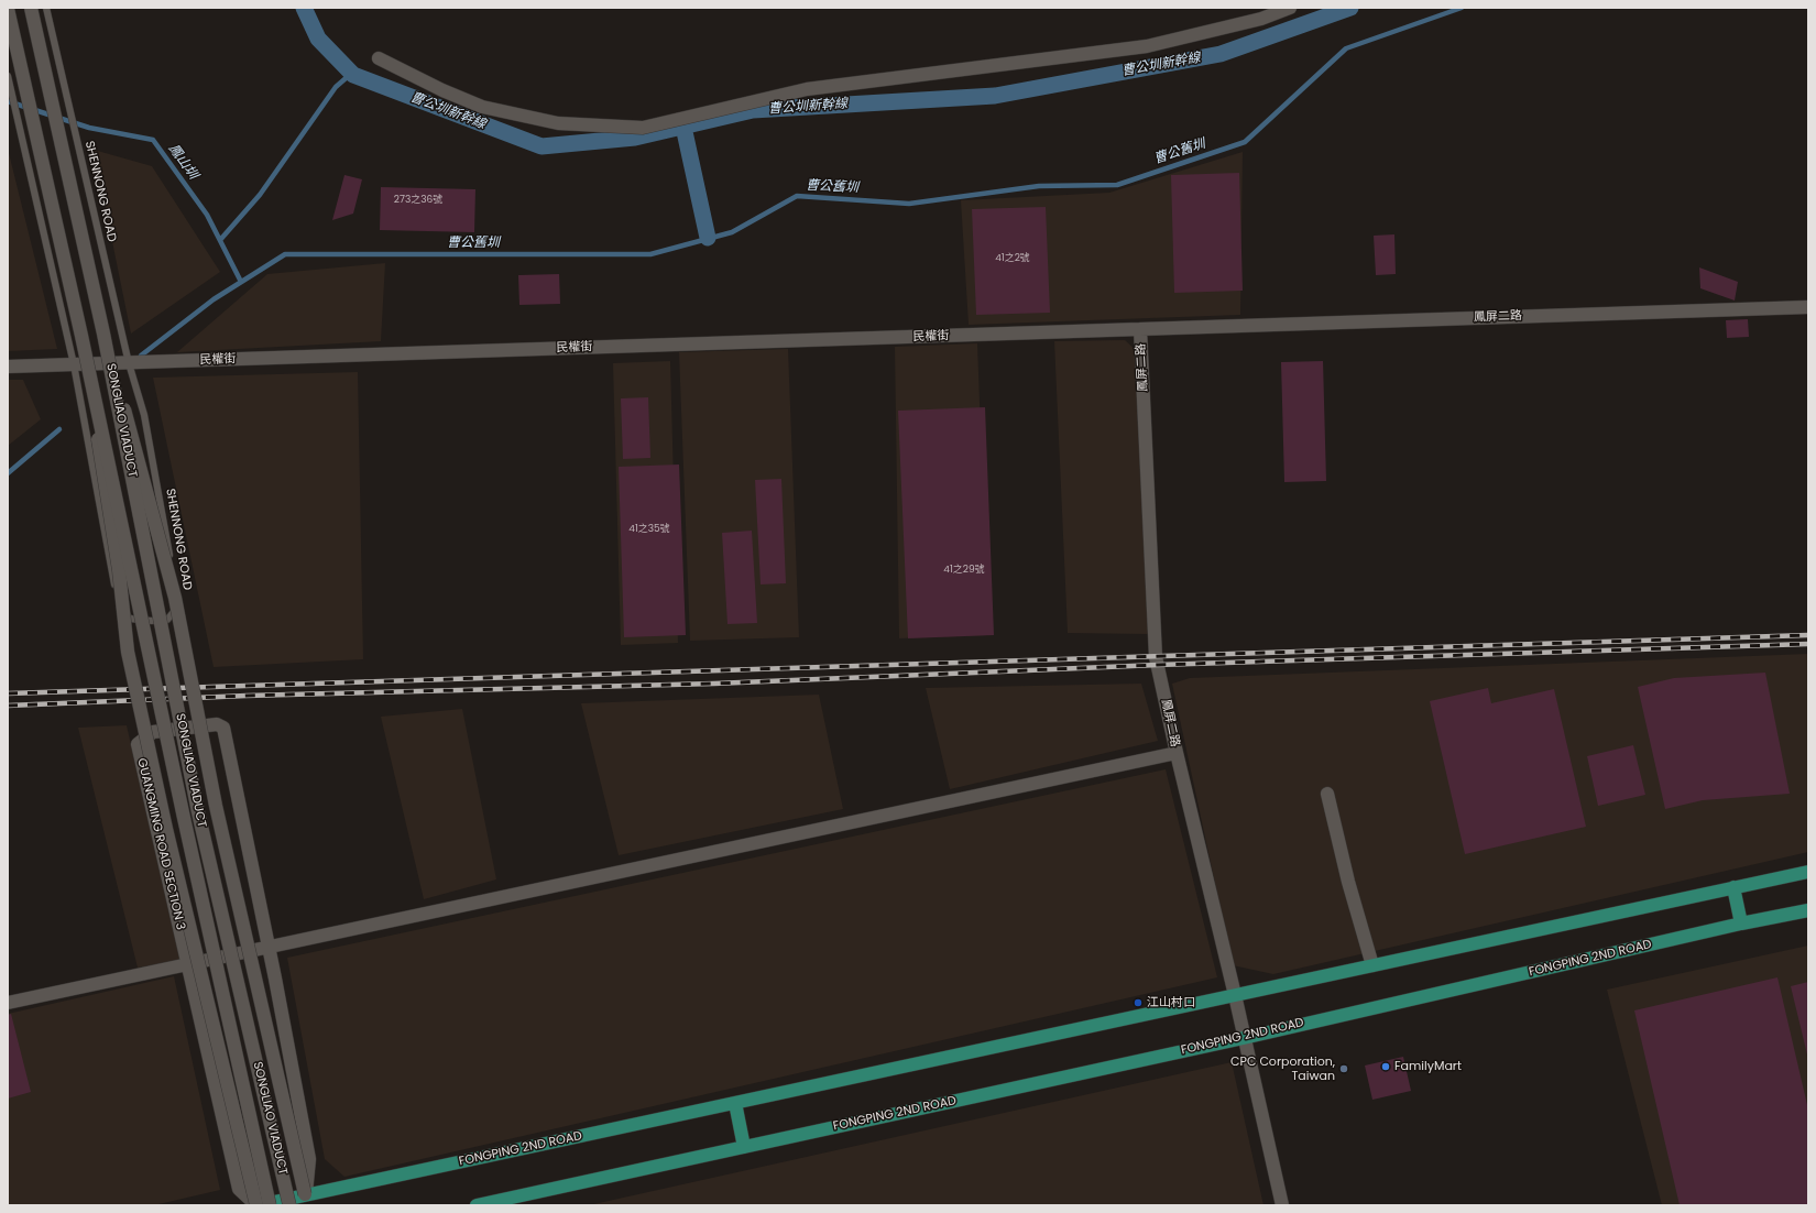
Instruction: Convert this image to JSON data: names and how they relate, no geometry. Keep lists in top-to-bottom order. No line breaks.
{"streets":{"main road":["FONGPING 2ND ROAD"],"street":["鳳屏二路","民權街","SONGLIAO VIADUCT","GUANGMING ROAD SECTION 3"],"lane":["SHENNONG ROAD"]},"crossings":[["SHENNONG ROAD","民權街"],["鳳屏二路","民權街"],["鳳屏二路","FONGPING 2ND ROAD"],["SONGLIAO VIADUCT","GUANGMING ROAD SECTION 3"],["SONGLIAO VIADUCT","FONGPING 2ND ROAD"],["GUANGMING ROAD SECTION 3","FONGPING 2ND ROAD"]],"water":["曹公圳新幹線","曹公舊圳","鳳山圳"],"places":["江山村口","FamilyMart","CPC Corporation, Taiwan"],"house_numbers":["273之36號","41之2號","41之35號","41之29號"]}
